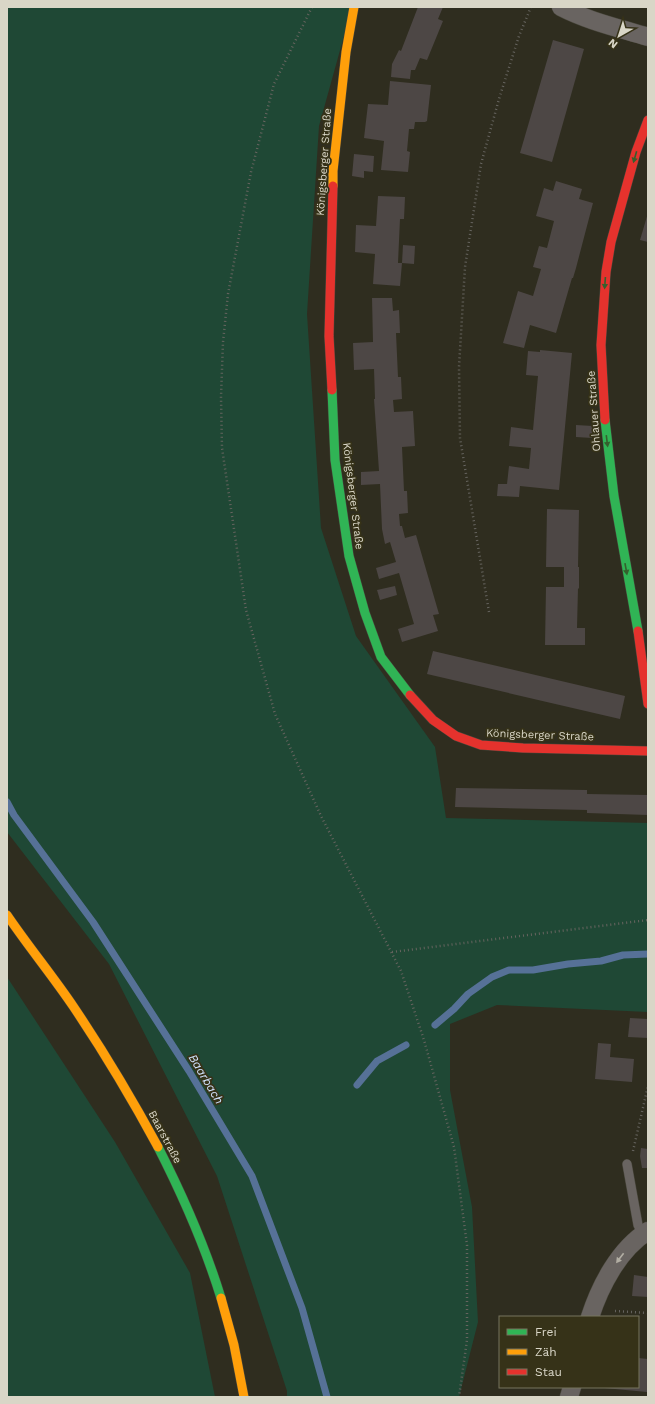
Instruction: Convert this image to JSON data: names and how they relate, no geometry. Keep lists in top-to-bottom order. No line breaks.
{"streets":{"street":["Königsberger Straße","Ohlauer Straße","Baarstraße"]},"one_way":["Ohlauer Straße"],"water":["Baarbach"],"legend":["Frei","Zäh","Stau"],"north":"bottom left"}
